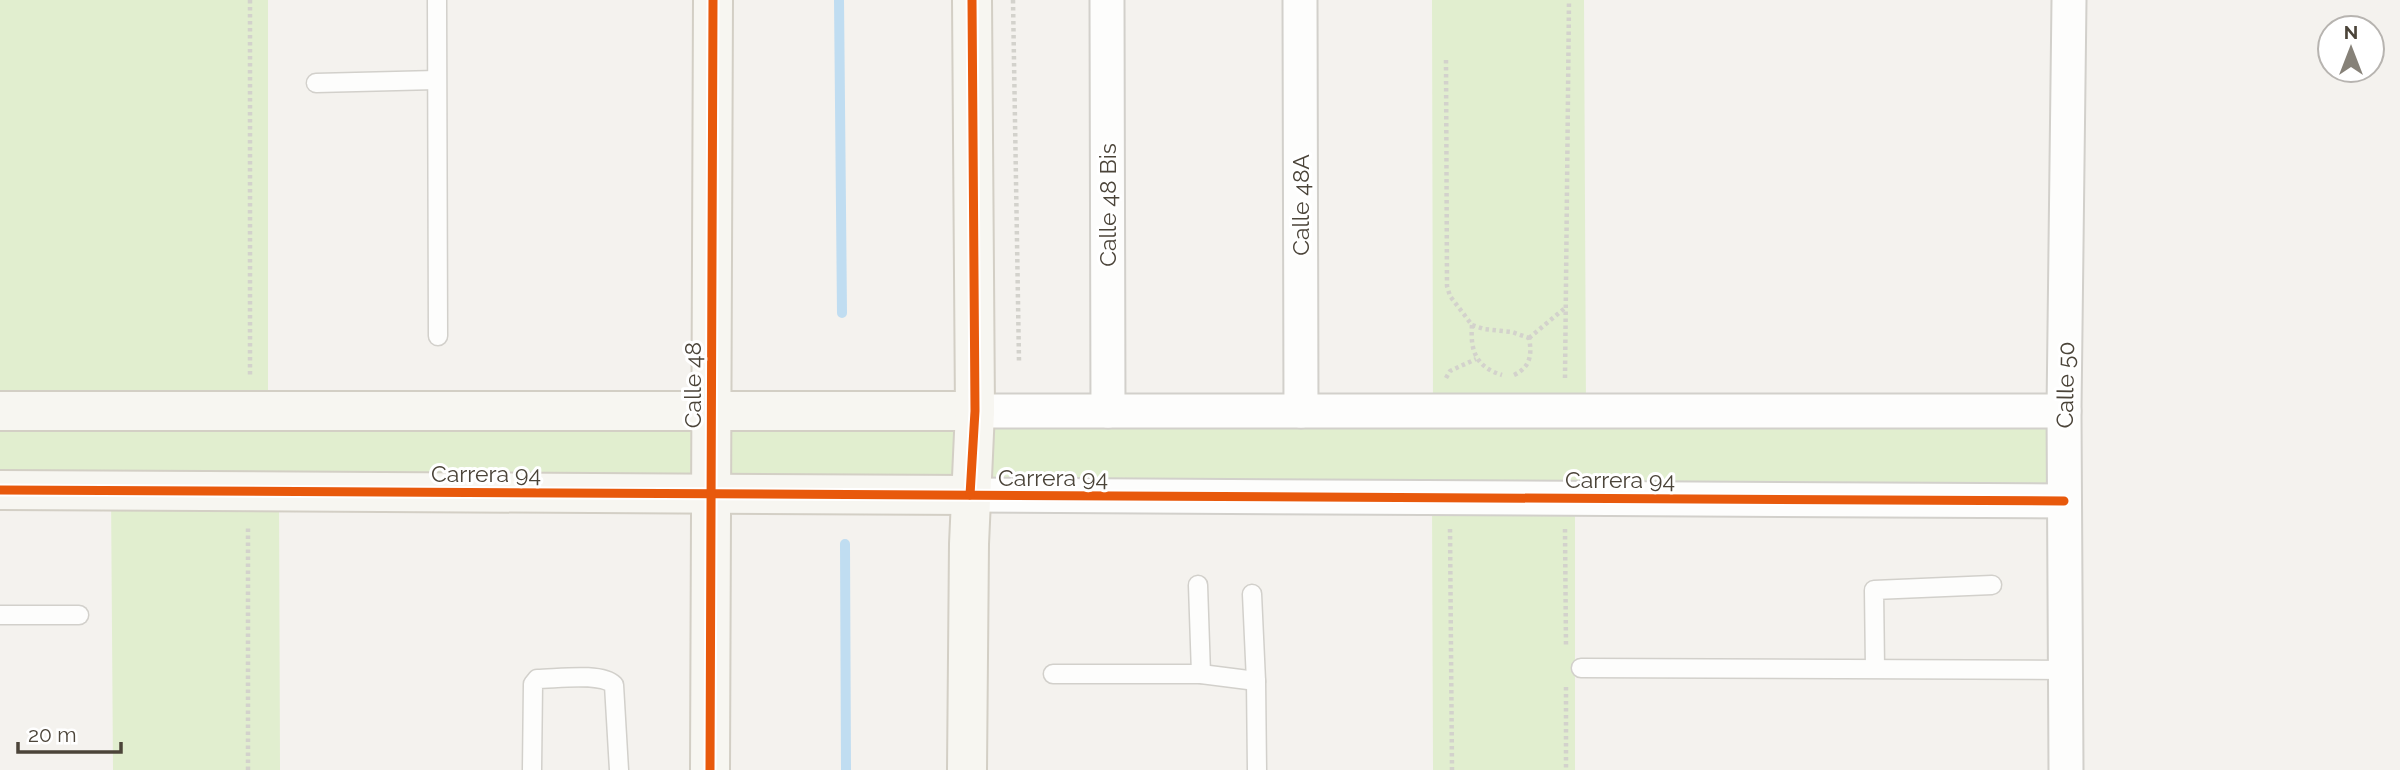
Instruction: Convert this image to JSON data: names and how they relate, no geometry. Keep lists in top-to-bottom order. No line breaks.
{"streets":{"street":["Calle 48 Bis","Calle 48A","Calle 48","Calle 50","Carrera 94"]},"crossings":[["Calle 48","Carrera 94"],["Calle 50","Carrera 94"]],"scale_bar":"20 m","north":"top"}
